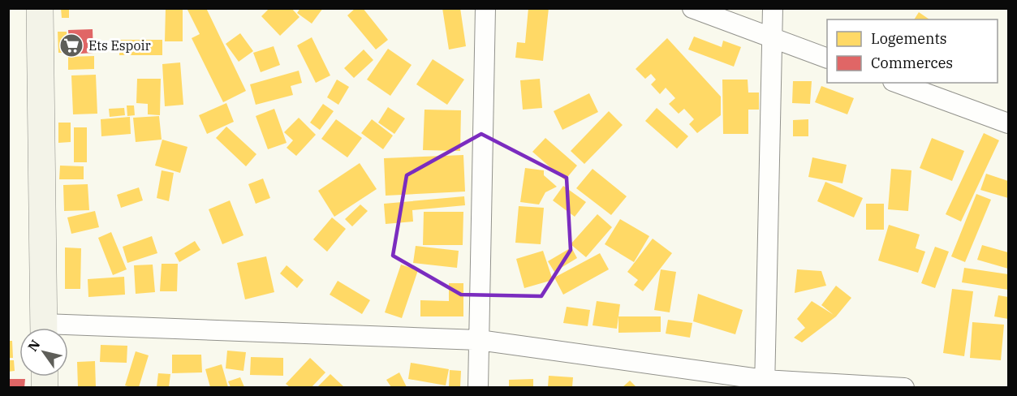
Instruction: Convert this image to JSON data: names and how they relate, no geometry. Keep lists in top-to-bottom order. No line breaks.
{"places":{"supermarket":["Ets Espoir"]},"legend":["Logements","Commerces"],"north":"top left"}
